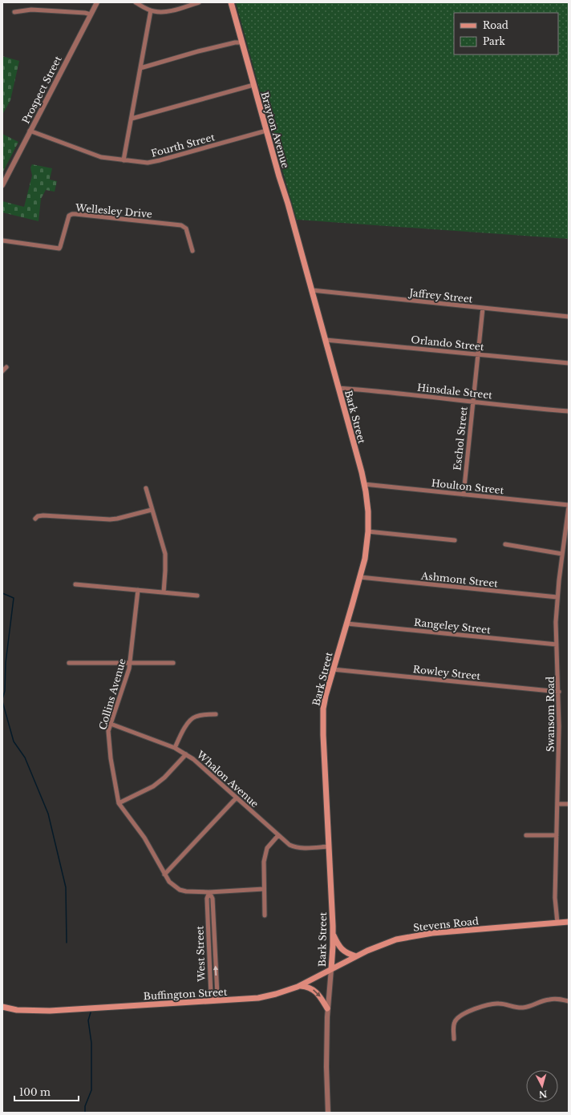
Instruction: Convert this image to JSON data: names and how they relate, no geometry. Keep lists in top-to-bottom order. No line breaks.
{"streets":{"main road":["Brayton Avenue","Bark Street","Stevens Road","Buffington Street"],"street":["Prospect Street","Fourth Street","Wellesley Drive","Jaffrey Street","Orlando Street","Hinsdale Street","Eschol Street","Houlton Street","Ashmont Street","Rangeley Street","Rowley Street","Collins Avenue","Swansom Road","Whalon Avenue","West Street"]},"crossings":[["Prospect Street","Fourth Street"],["Brayton Avenue","Fourth Street"],["Brayton Avenue","Bark Street"],["Jaffrey Street","Bark Street"],["Jaffrey Street","Eschol Street"],["Orlando Street","Bark Street"],["Orlando Street","Eschol Street"],["Hinsdale Street","Bark Street"],["Hinsdale Street","Eschol Street"],["Bark Street","Houlton Street"],["Bark Street","Ashmont Street"],["Bark Street","Rangeley Street"],["Bark Street","Rowley Street"],["Bark Street","Whalon Avenue"],["Bark Street","Stevens Road"],["Bark Street","Buffington Street"],["Eschol Street","Houlton Street"],["Houlton Street","Swansom Road"],["Ashmont Street","Swansom Road"],["Rangeley Street","Swansom Road"],["Rowley Street","Swansom Road"],["Collins Avenue","Whalon Avenue"],["Collins Avenue","West Street"],["Swansom Road","Stevens Road"],["Stevens Road","Buffington Street"],["West Street","Buffington Street"]],"legend":["Road","Park"],"scale_bar":"100 m","north":"bottom"}
